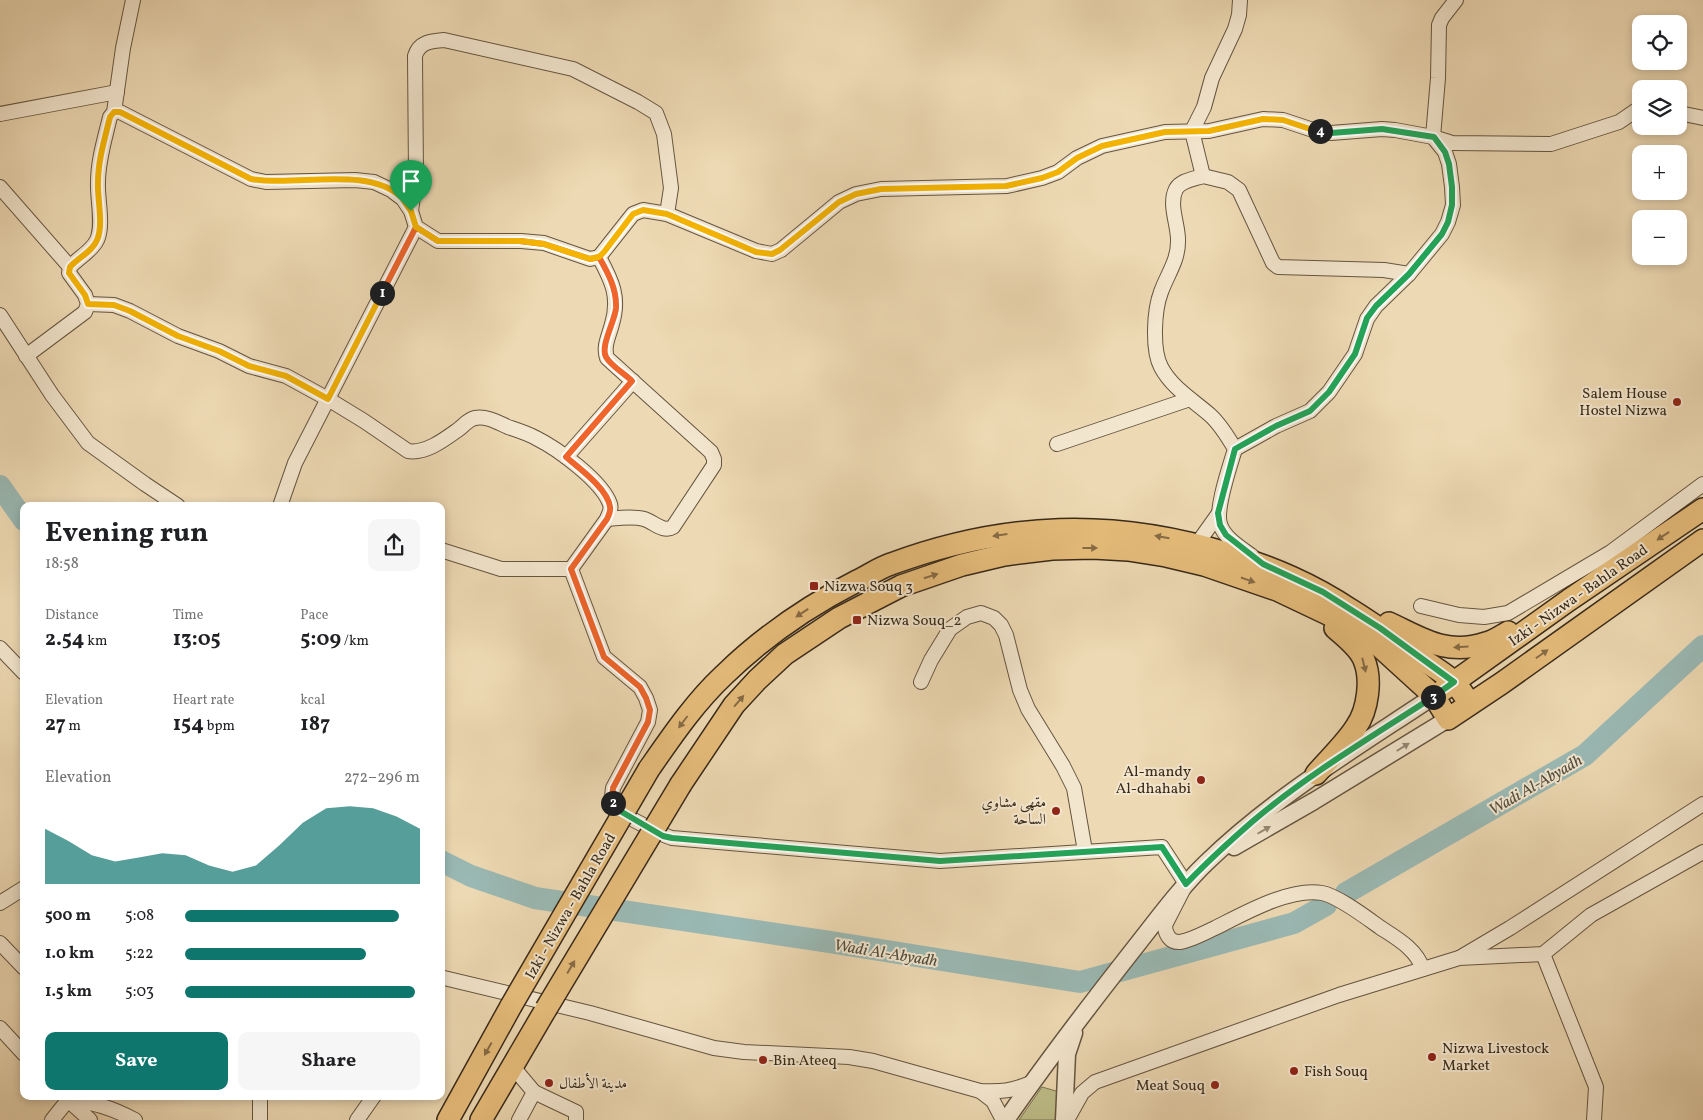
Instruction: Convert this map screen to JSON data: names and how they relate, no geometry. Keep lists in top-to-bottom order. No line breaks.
{"streets":{"main road":["Izki - Nizwa - Bahla Road"]},"water":["Wadi Al-Abyadh"],"places":{"other":["Salem House Hostel Nizwa","Al-mandy Al-dhahabi","مقهى مشاوي الساحة","Nizwa Livestock Market","Bin Ateeq","Fish Souq","مدينة الأطفال","Meat Souq"],"transit":["Nizwa Souq 3","Nizwa Souq_2"]},"page":{"map_buttons":["+","−"],"pins":["4","1","3","2"],"heading":["Evening run","18:58"],"stats":[["Distance","2.54 km"],["Time","13:05"],["Pace","5:09 /km"],["Elevation","27 m"],["Heart rate","154 bpm"],["kcal","187"]],"chart":["Elevation","272–296 m"],"list":[{"name":"500 m","note":"5:08"},{"name":"1.0 km","note":"5:22"},{"name":"1.5 km","note":"5:03"}],"buttons":["Save","Share"]}}
